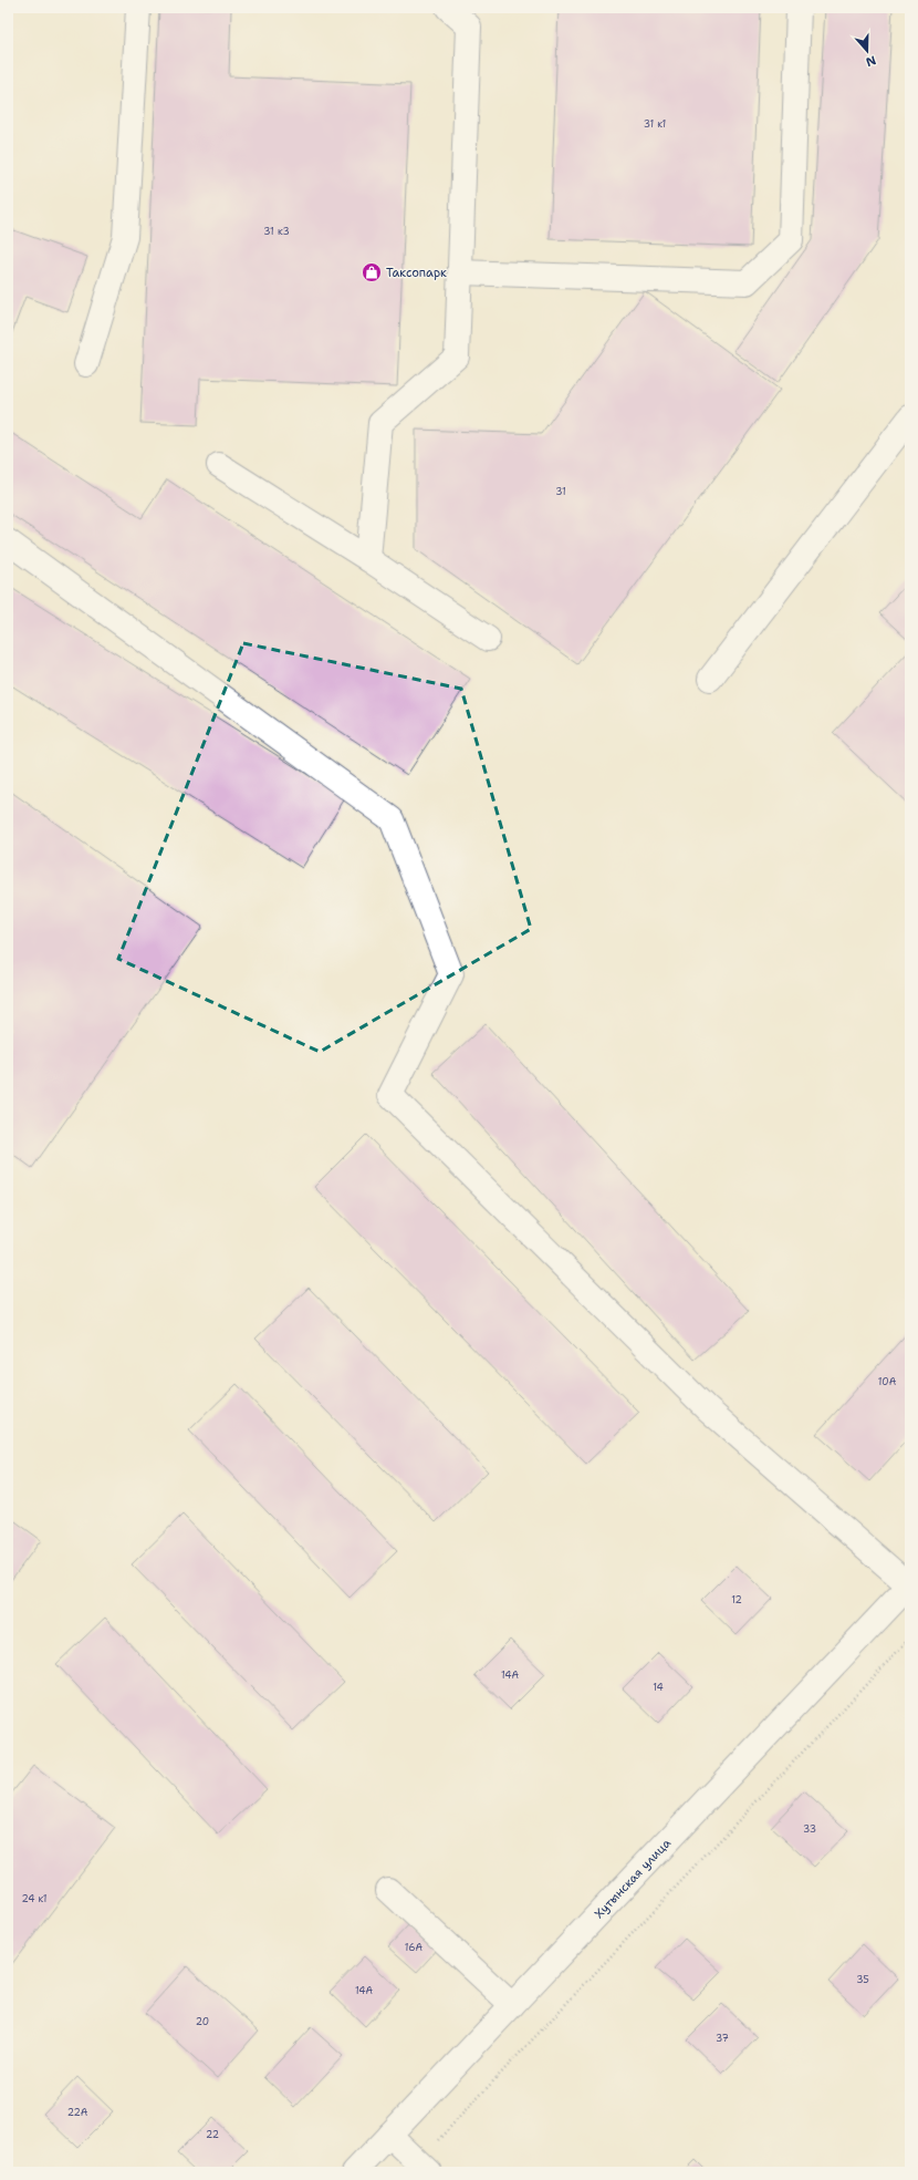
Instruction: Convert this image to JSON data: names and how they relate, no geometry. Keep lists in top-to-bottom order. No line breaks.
{"streets":{"street":["Хутынская улица"]},"places":{"shop":["Таксопарк"]},"house_numbers":["31 к1","31 к3","31","10А","12","14А","14","33","24 к1","16А","35","14А","20","37","22А","22"],"north":"bottom"}
